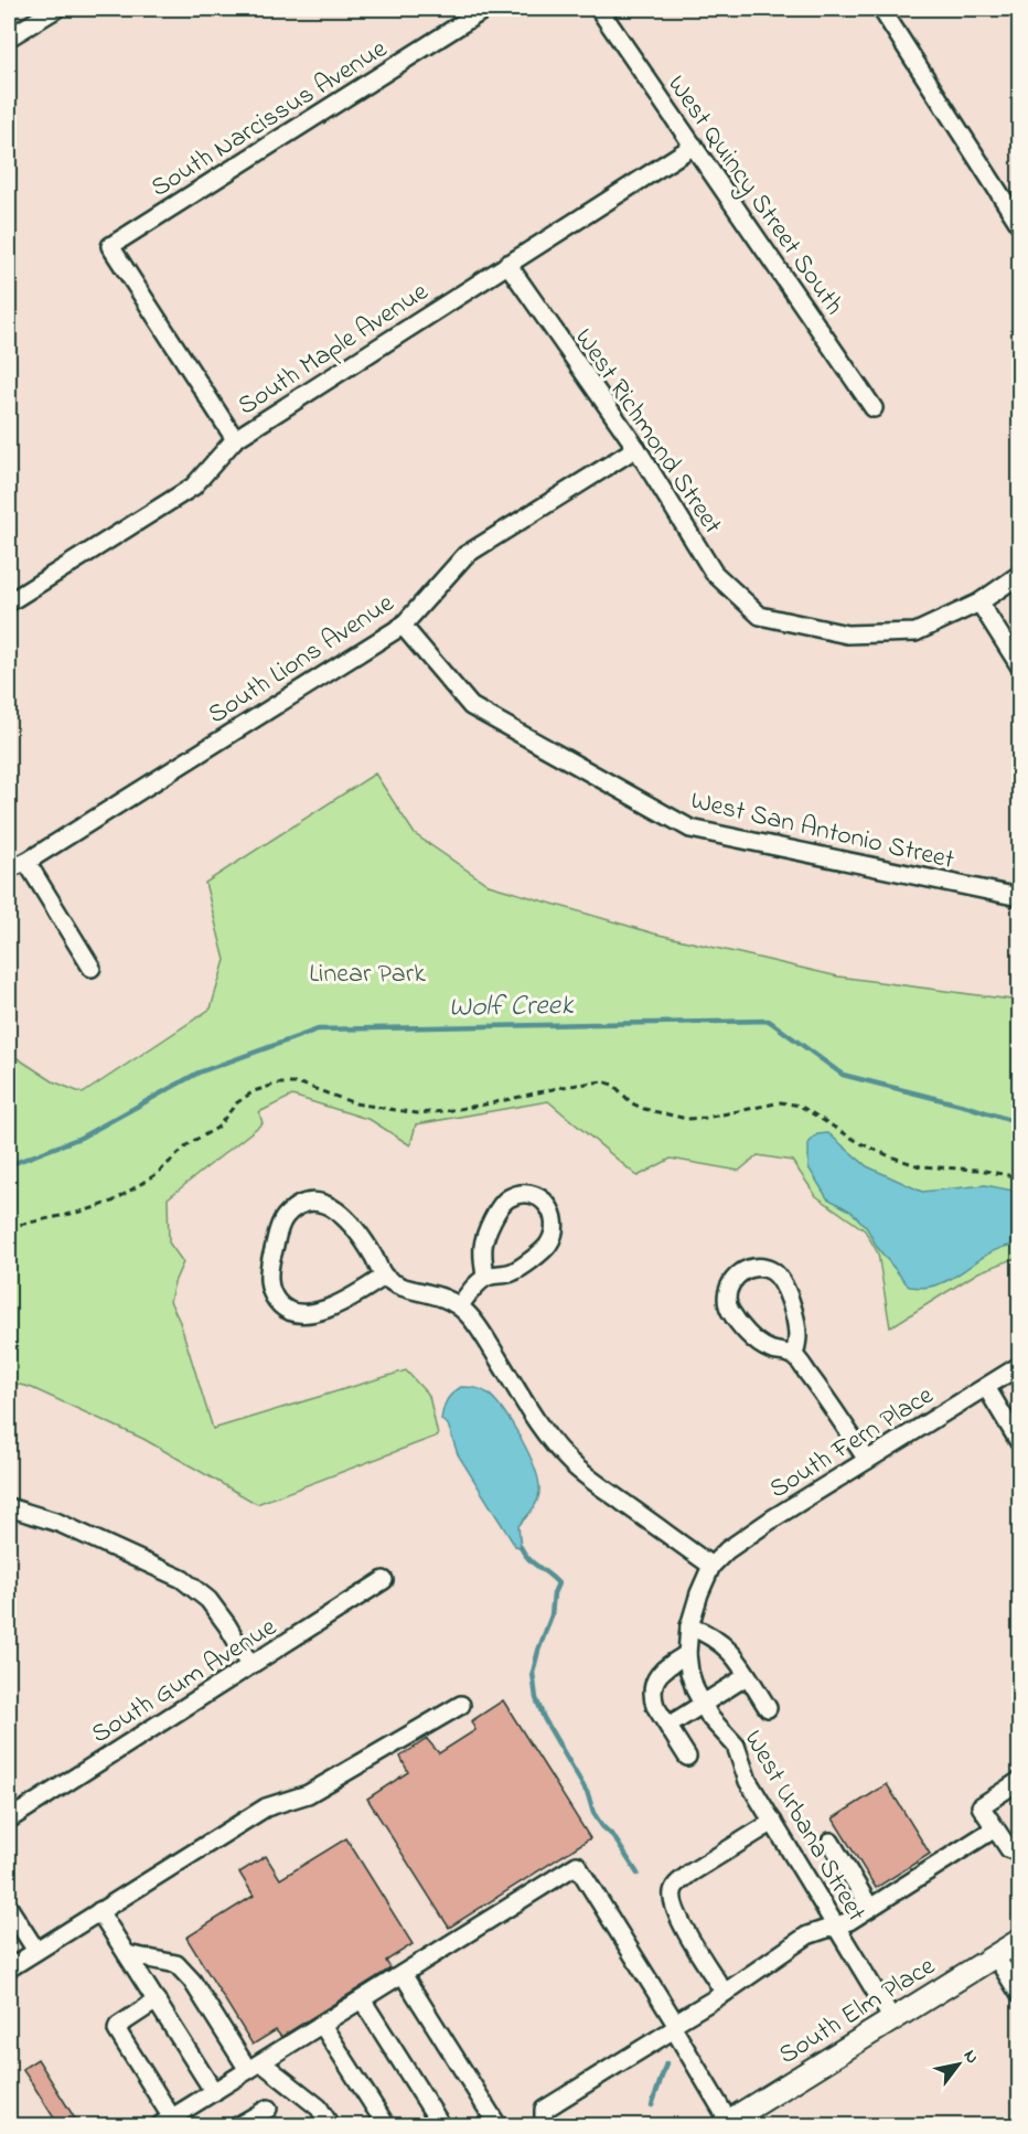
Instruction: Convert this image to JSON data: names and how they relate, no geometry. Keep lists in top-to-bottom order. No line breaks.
{"streets":{"main road":["South Elm Place"],"street":["South Narcissus Avenue","West Quincy Street South","South Maple Avenue","West Richmond Street","South Lions Avenue","West San Antonio Street","South Fern Place","South Gum Avenue","West Urbana Street"]},"crossings":[["South Narcissus Avenue","South Maple Avenue"],["West Quincy Street South","South Maple Avenue"],["South Maple Avenue","West Richmond Street"],["West Richmond Street","South Lions Avenue"],["South Lions Avenue","West San Antonio Street"],["South Fern Place","West Urbana Street"],["West Urbana Street","South Elm Place"]],"water":["Wolf Creek"],"parks":["Linear Park"],"north":"top right"}
